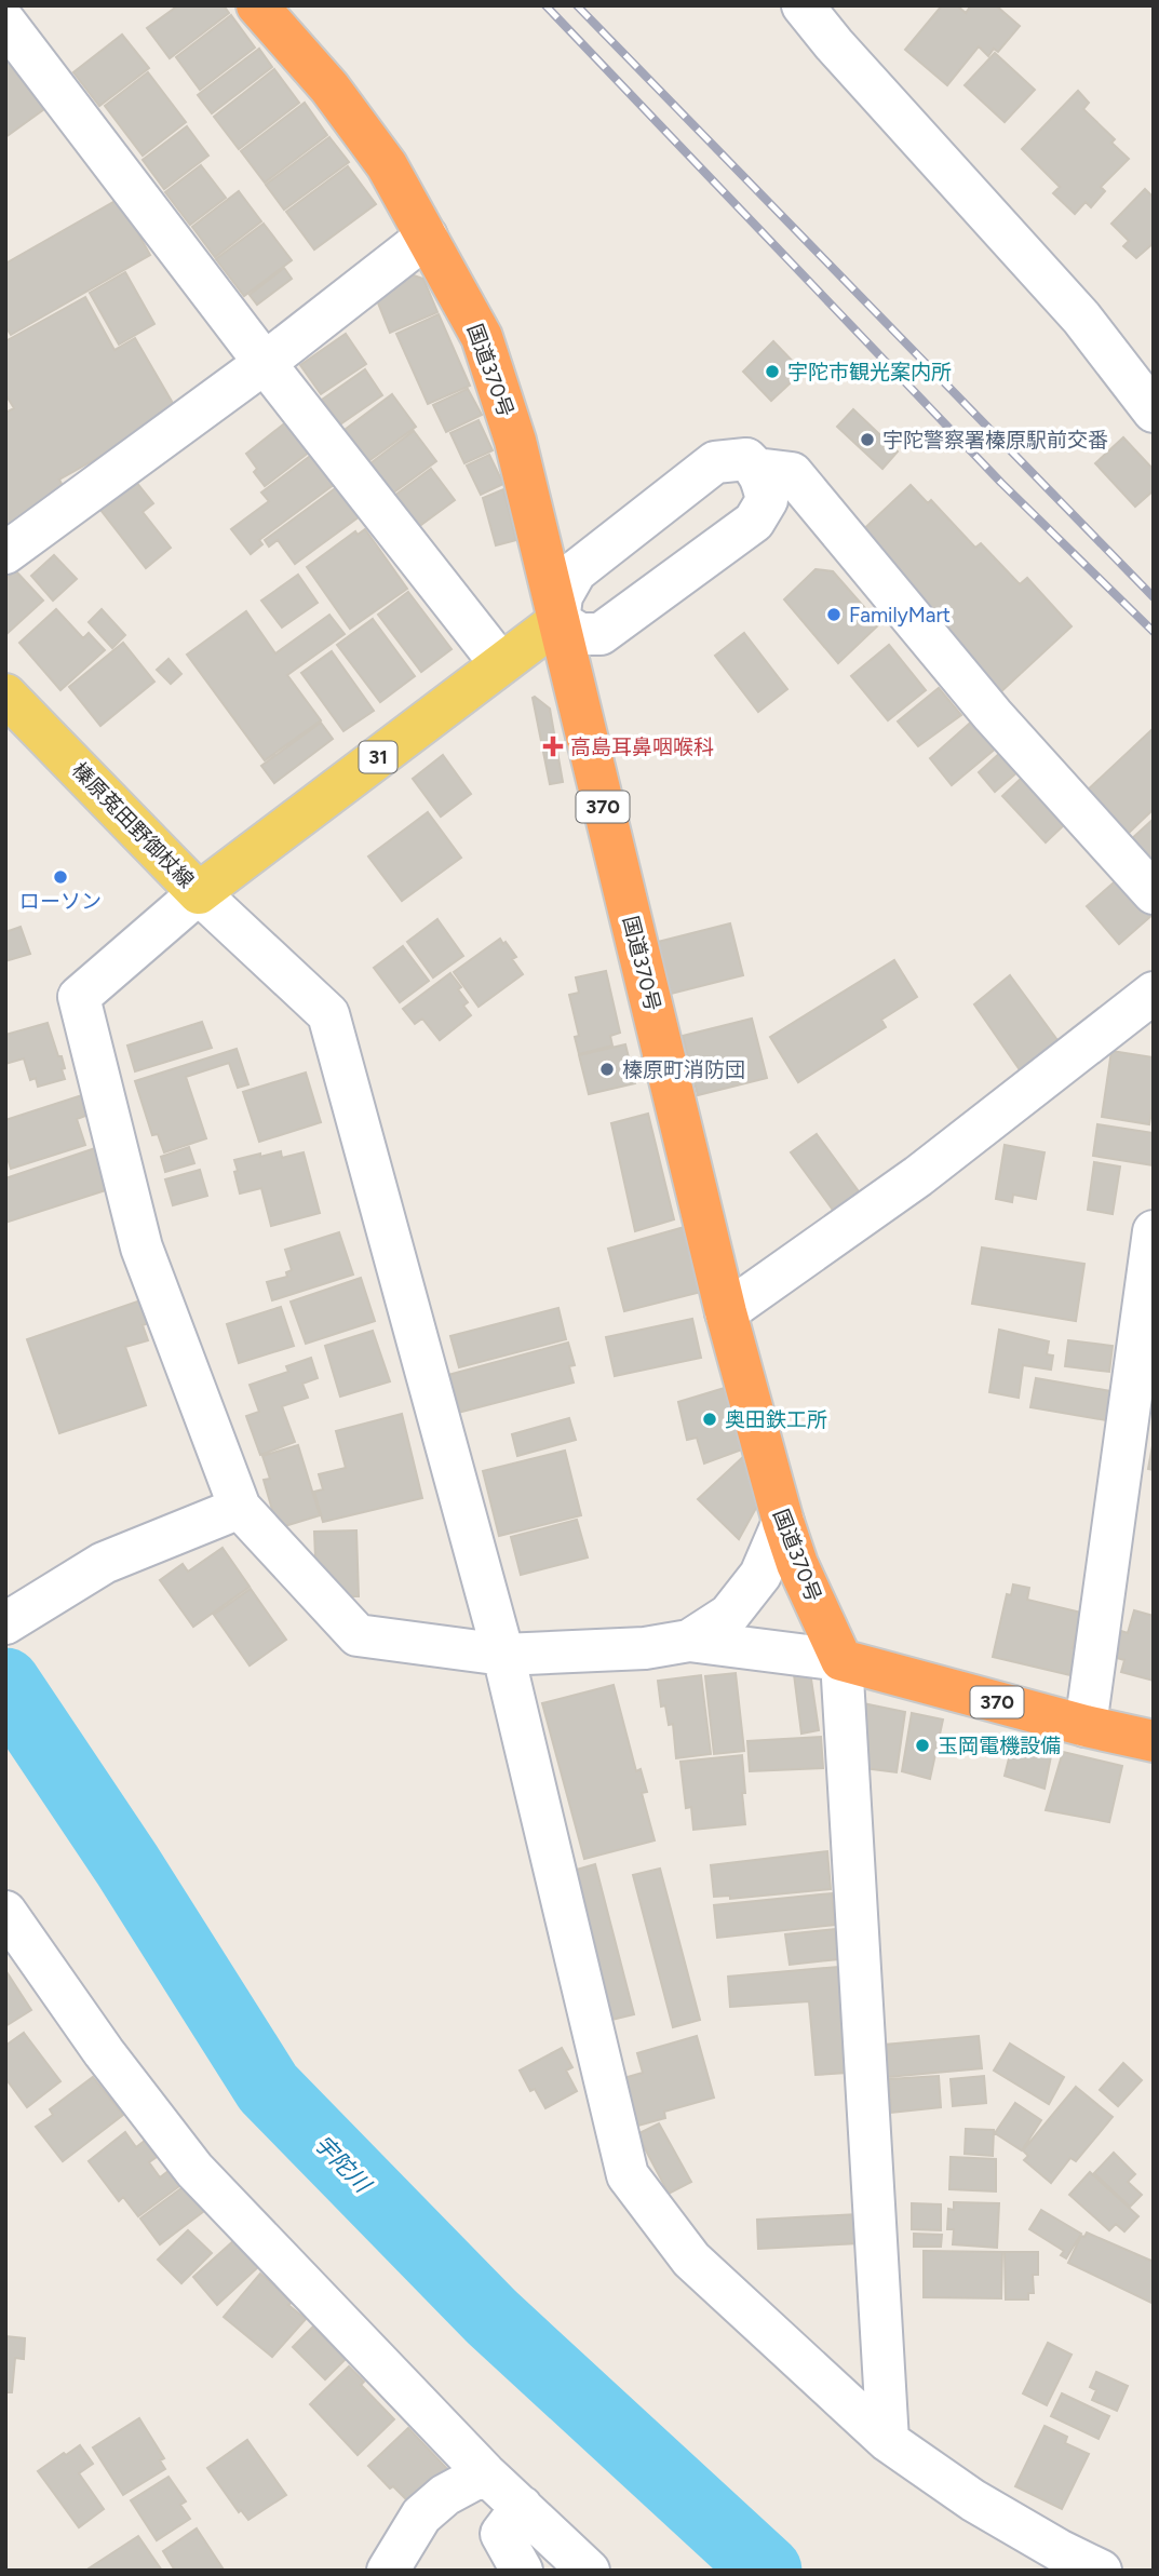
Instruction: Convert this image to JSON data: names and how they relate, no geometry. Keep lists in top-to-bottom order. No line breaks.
{"streets":{"highway":["国道370号","370"],"main road":["31","榛原菟田野御杖線"]},"crossings":[["国道370号","370"],["国道370号","榛原菟田野御杖線"]],"water":["宇陀川"],"places":{"other":["宇陀市観光案内所","宇陀警察署榛原駅前交番","FamilyMart","ローソン","榛原町消防団","奥田鉄工所","玉岡電機設備"],"health":["高島耳鼻咽喉科"]}}
